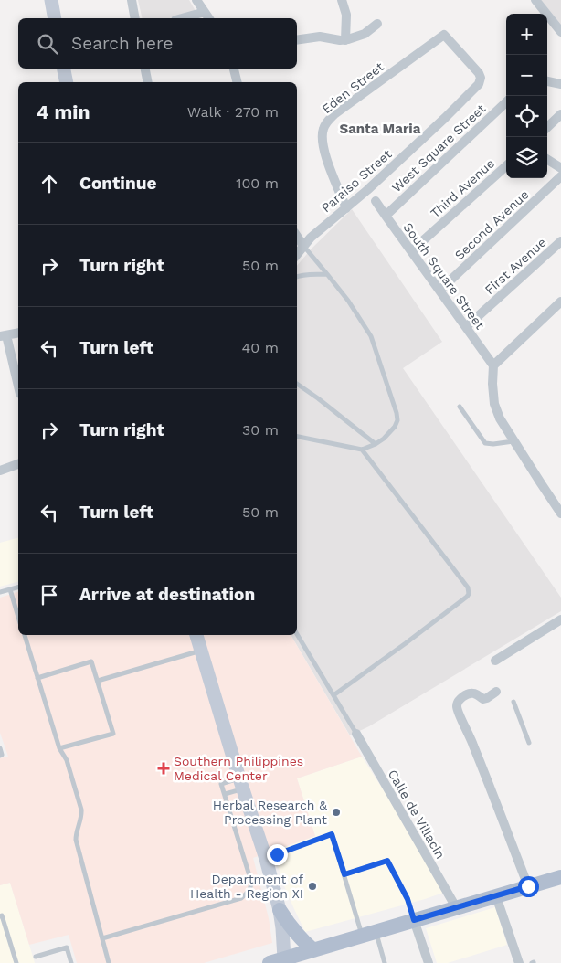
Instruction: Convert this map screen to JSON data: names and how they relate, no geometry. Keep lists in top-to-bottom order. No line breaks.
{"streets":{"street":["Eden Street","West Square Street","Paraiso Street","Third Avenue","Second Avenue","First Avenue","South Square Street","Calle de Villacin"]},"crossings":[["Eden Street","Paraiso Street"],["West Square Street","South Square Street"],["Third Avenue","South Square Street"],["Second Avenue","South Square Street"],["First Avenue","South Square Street"]],"districts":["Santa Maria"],"places":{"health":["Southern Philippines Medical Center"],"other":["Herbal Research & Processing Plant","Department of Health - Region XI"]},"page":{"map_buttons":["+","−"],"search":"Search here","heading":["4 min","Walk · 270 m"],"list":[["Continue","100 m"],["Turn right","50 m"],["Turn left","40 m"],["Turn right","30 m"],["Turn left","50 m"],"Arrive at destination"]}}
